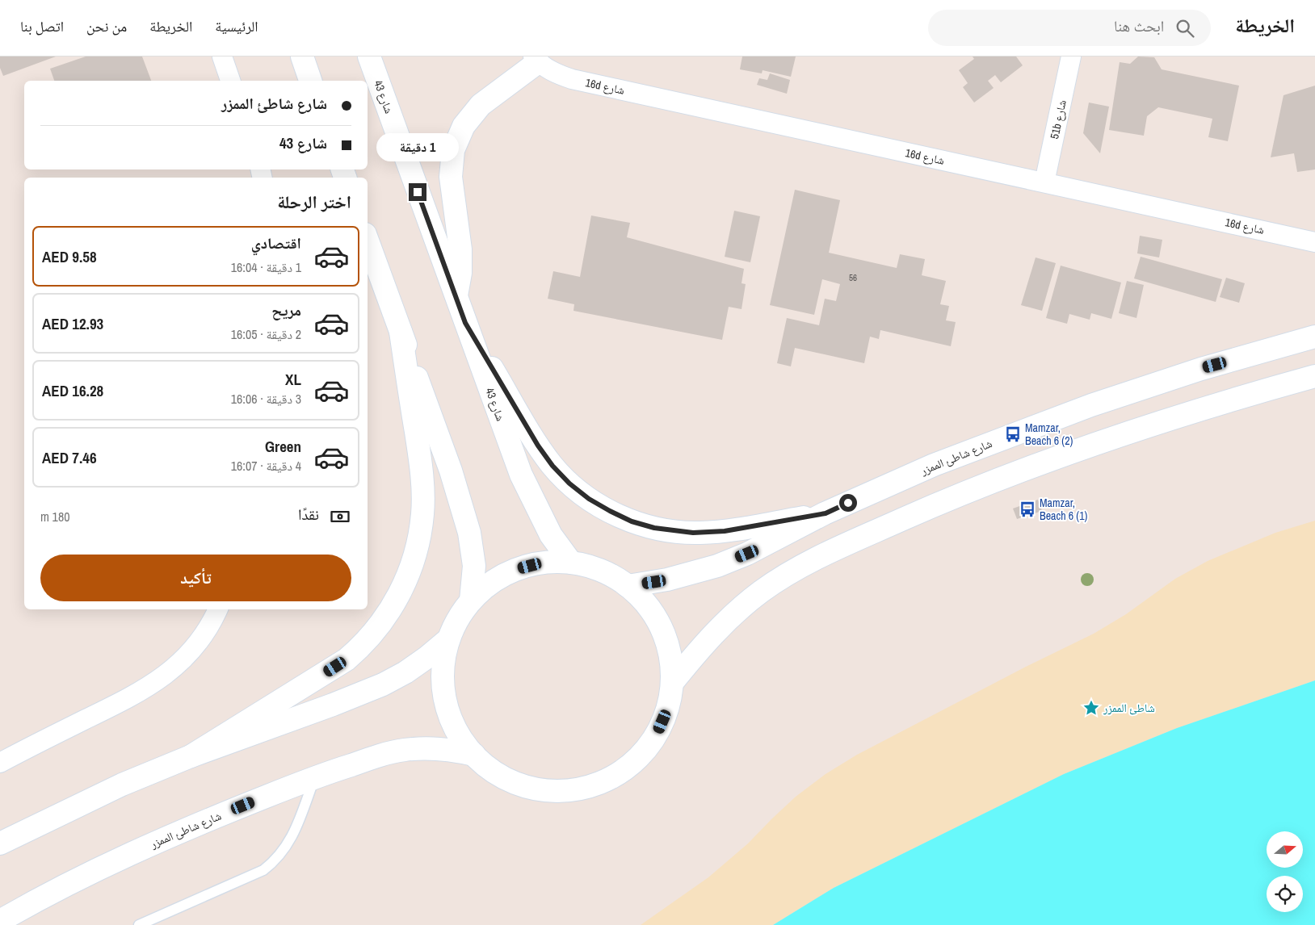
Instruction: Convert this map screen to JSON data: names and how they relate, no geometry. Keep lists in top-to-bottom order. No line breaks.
{"streets":{"main road":["شارع 43","شارع شاطئ الممزر"],"street":["16d شارع","51b شارع"]},"crossings":[["16d شارع","51b شارع"]],"places":{"bus stop":["Mamzar, Beach 6 (2)","Mamzar, Beach 6 (1)"],"place":["شاطئ الممزر"]},"house_numbers":["56"],"north":"right","page":{"header":"الخريطة","search":"ابحث هنا","nav":["الرئيسية","الخريطة","من نحن","اتصل بنا"],"banner":["شارع شاطئ الممزر","شارع 43"],"bubble":"1 دقيقة","heading":"اختر الرحلة","list":[{"name":"اقتصادي","note":"1 دقيقة · 16:04","value":"AED 9.58"},{"name":"مريح","note":"2 دقيقة · 16:05","value":"AED 12.93"},{"name":"XL","note":"3 دقيقة · 16:06","value":"AED 16.28"},{"name":"Green","note":"4 دقيقة · 16:07","value":"AED 7.46"}],"pay":["نقدًا","180 m"],"buttons":"تأكيد"}}
